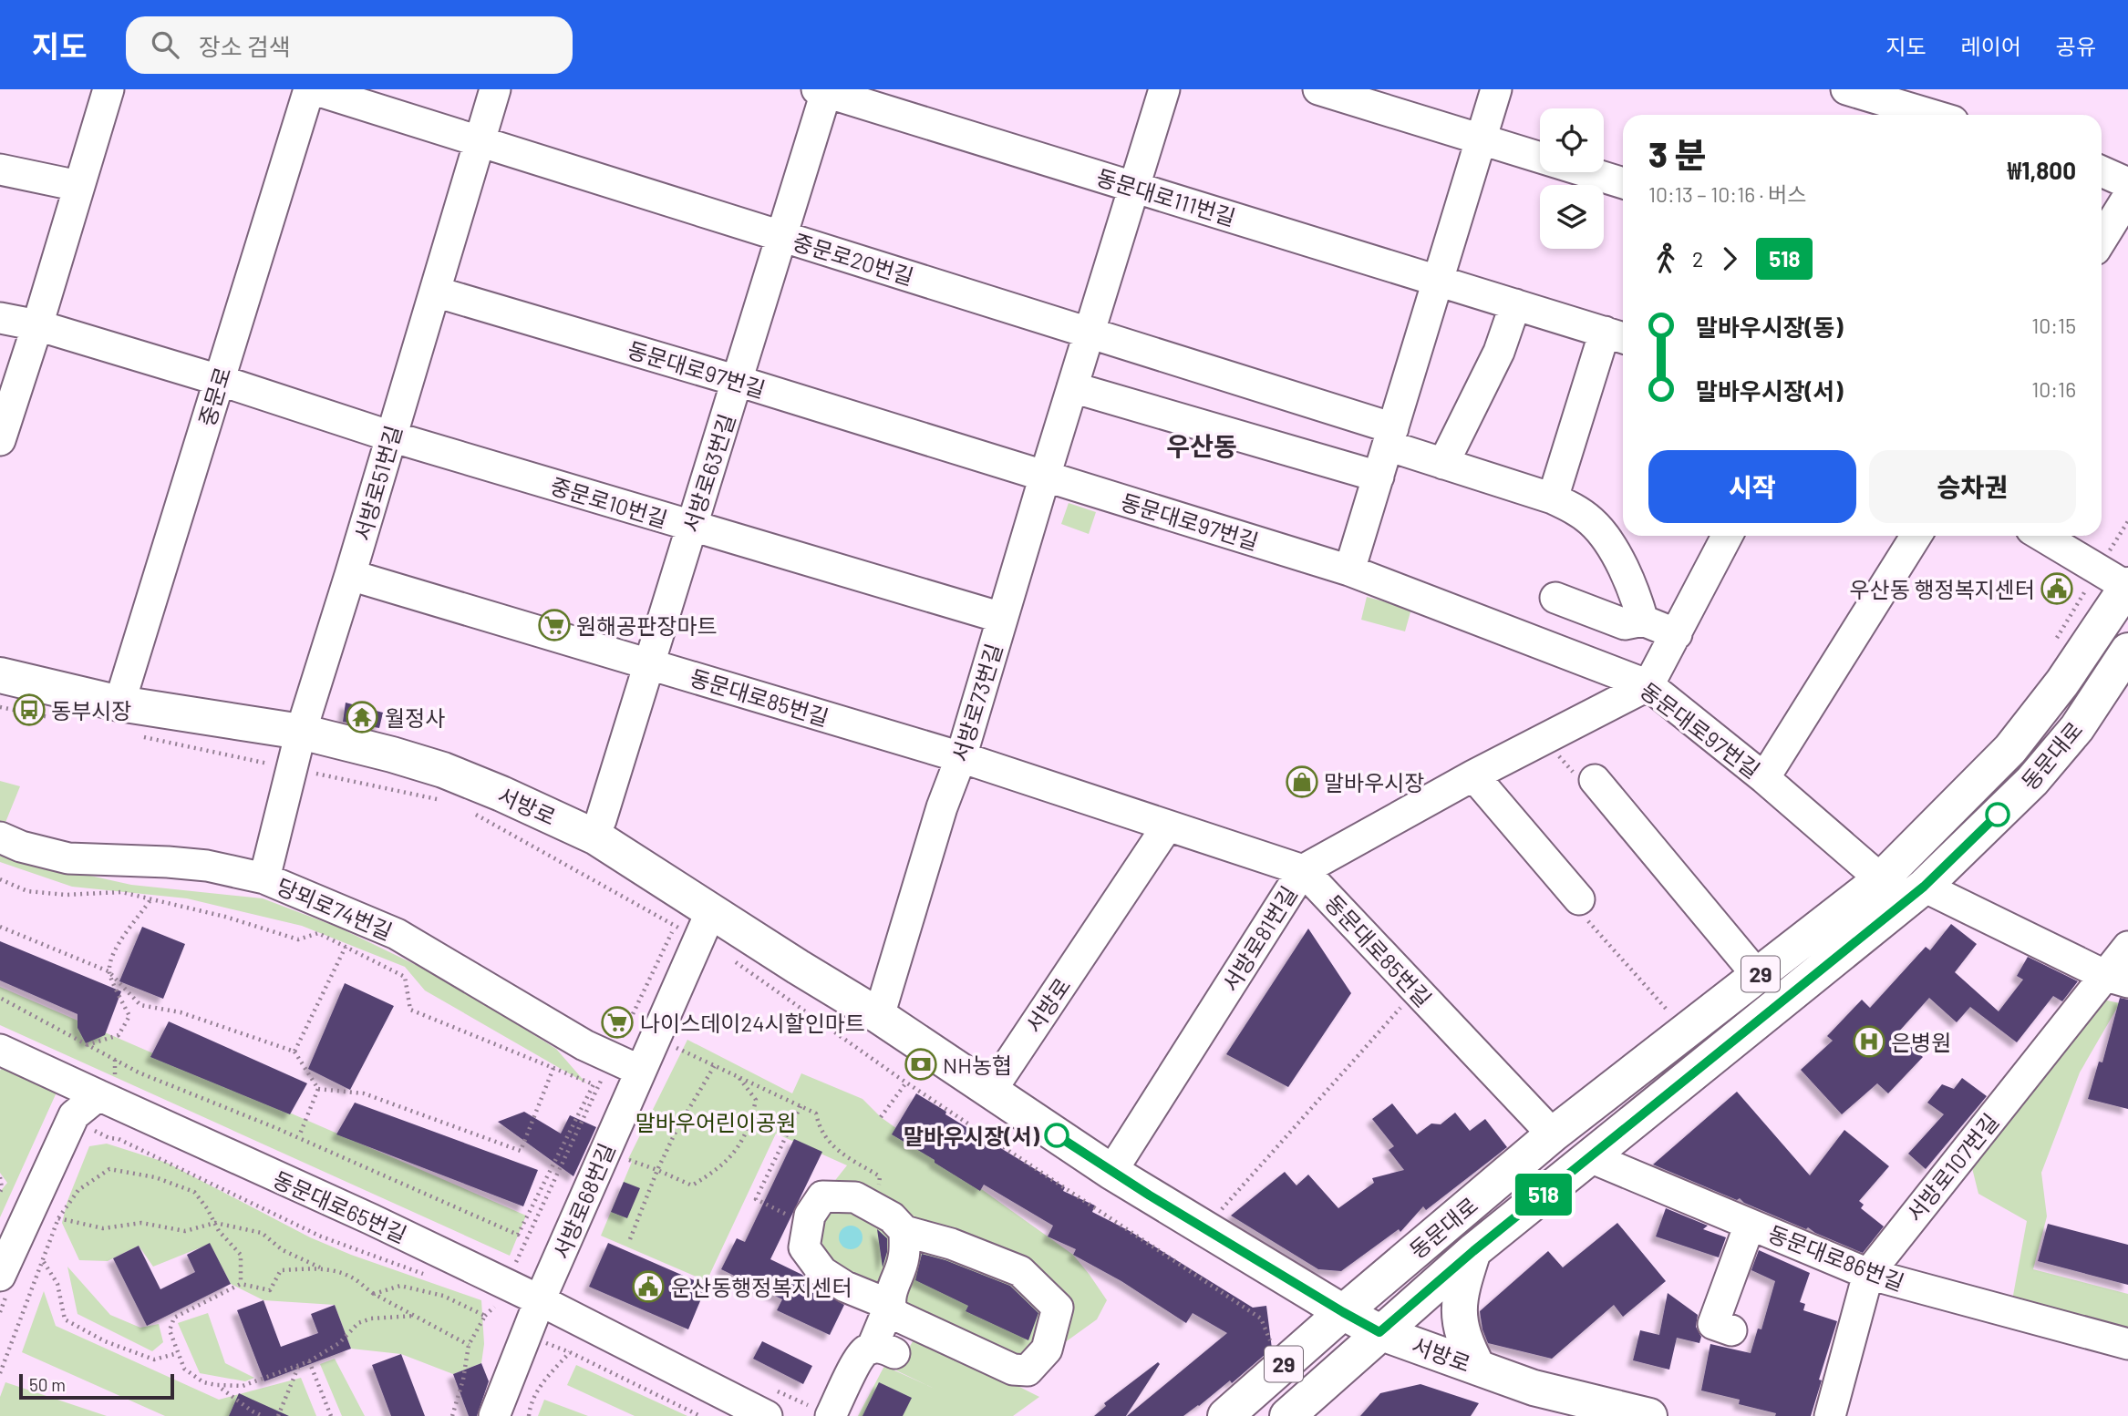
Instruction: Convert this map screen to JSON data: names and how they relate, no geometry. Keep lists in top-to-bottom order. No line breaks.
{"streets":{"main road":["동문대로","서방로","29"],"street":["동문대로111번길","중문로20번길","동문대로97번길","중문로","서방로63번길","서방로51번길","중문로10번길","동문대로85번길","서방로73번길","당뫼로74번길","서방로81번길","서방로107번길","서방로68번길","동문대로65번길","동문대로86번길"]},"crossings":[["동문대로111번길","중문로20번길"],["동문대로111번길","서방로63번길"],["동문대로111번길","서방로73번길"],["중문로20번길","서방로63번길"],["중문로20번길","서방로51번길"],["중문로20번길","서방로73번길"],["동문대로97번길","서방로63번길"],["동문대로97번길","서방로51번길"],["동문대로97번길","서방로73번길"],["동문대로97번길","동문대로"],["동문대로97번길","서방로81번길"],["중문로","중문로10번길"],["중문로","서방로"],["서방로63번길","중문로10번길"],["서방로63번길","동문대로85번길"],["서방로51번길","중문로10번길"],["서방로51번길","동문대로85번길"],["서방로51번길","서방로"],["서방로51번길","당뫼로74번길"],["중문로10번길","서방로73번길"],["동문대로85번길","서방로73번길"],["동문대로85번길","동문대로"],["동문대로85번길","서방로"],["동문대로85번길","서방로81번길"],["서방로73번길","서방로"],["동문대로","서방로"],["동문대로","동문대로86번길"],["서방로","서방로81번길"],["서방로","서방로68번길"],["당뫼로74번길","서방로68번길"],["서방로107번길","동문대로86번길"],["서방로68번길","동문대로65번길"]],"districts":["우산동"],"parks":["말바우어린이공원"],"places":{"public building":["우산동 행정복지센터","운산동행정복지센터"],"supermarket":["원해공판장마트","나이스데이24시할인마트"],"bus stop":["동부시장"],"temple":["월정사"],"shop":["말바우시장"],"hospital":["은병원"],"bank":["NH농협"],"other":["말바우시장(서)"]},"lines":["bus line 518"],"scale_bar":"50 m","page":{"header":"지도","search":"장소 검색","nav":["지도","레이어","공유"],"on_map":"518","heading":["3 분","10:13 – 10:16 · 버스","₩1,800"],"legs":["2","518"],"list":[{"name":"말바우시장(동)","value":"10:15"},{"name":"말바우시장(서)","value":"10:16"}],"buttons":["시작","승차권"],"scale":"50 m"}}
